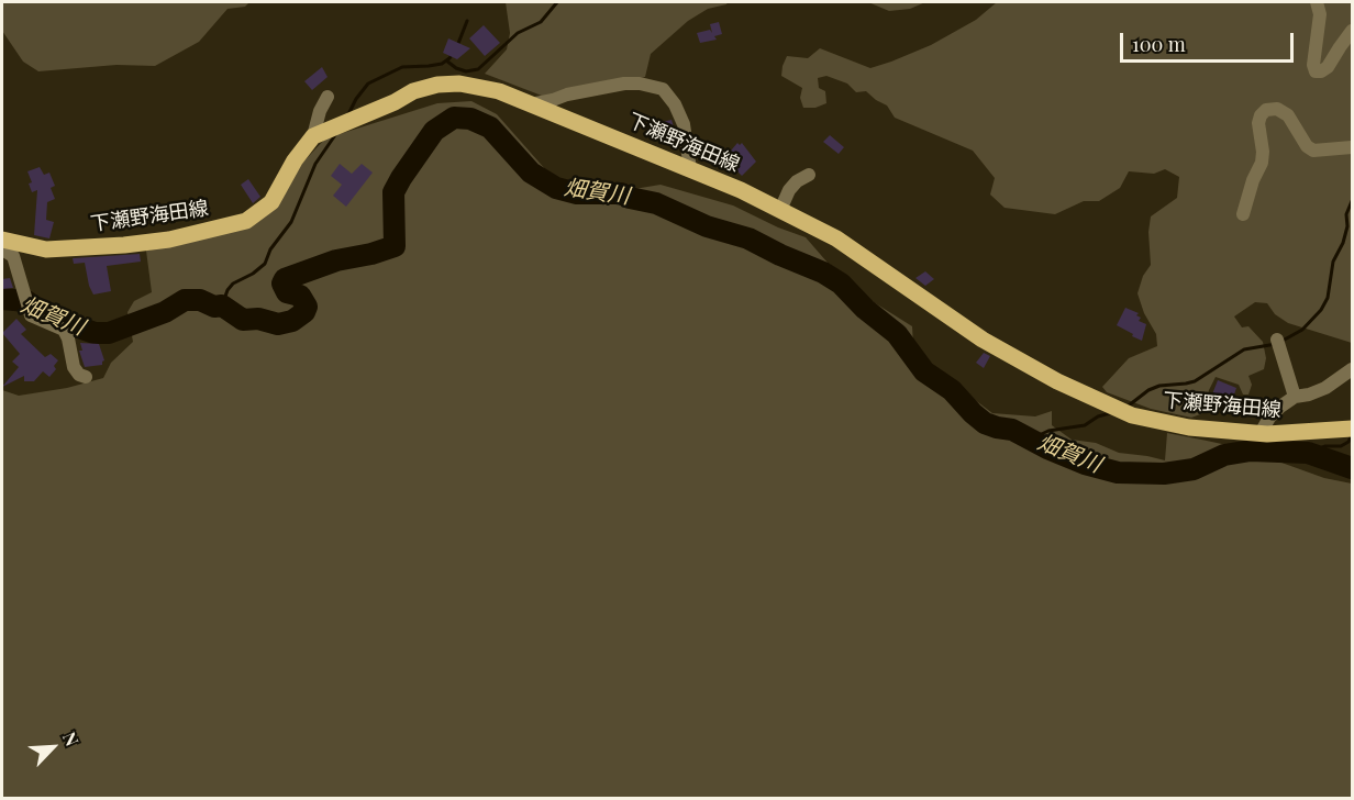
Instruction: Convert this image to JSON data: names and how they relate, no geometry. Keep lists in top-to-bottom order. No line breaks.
{"streets":{"main road":["下瀬野海田線"]},"water":["畑賀川"],"scale_bar":"100 m","north":"top right"}
